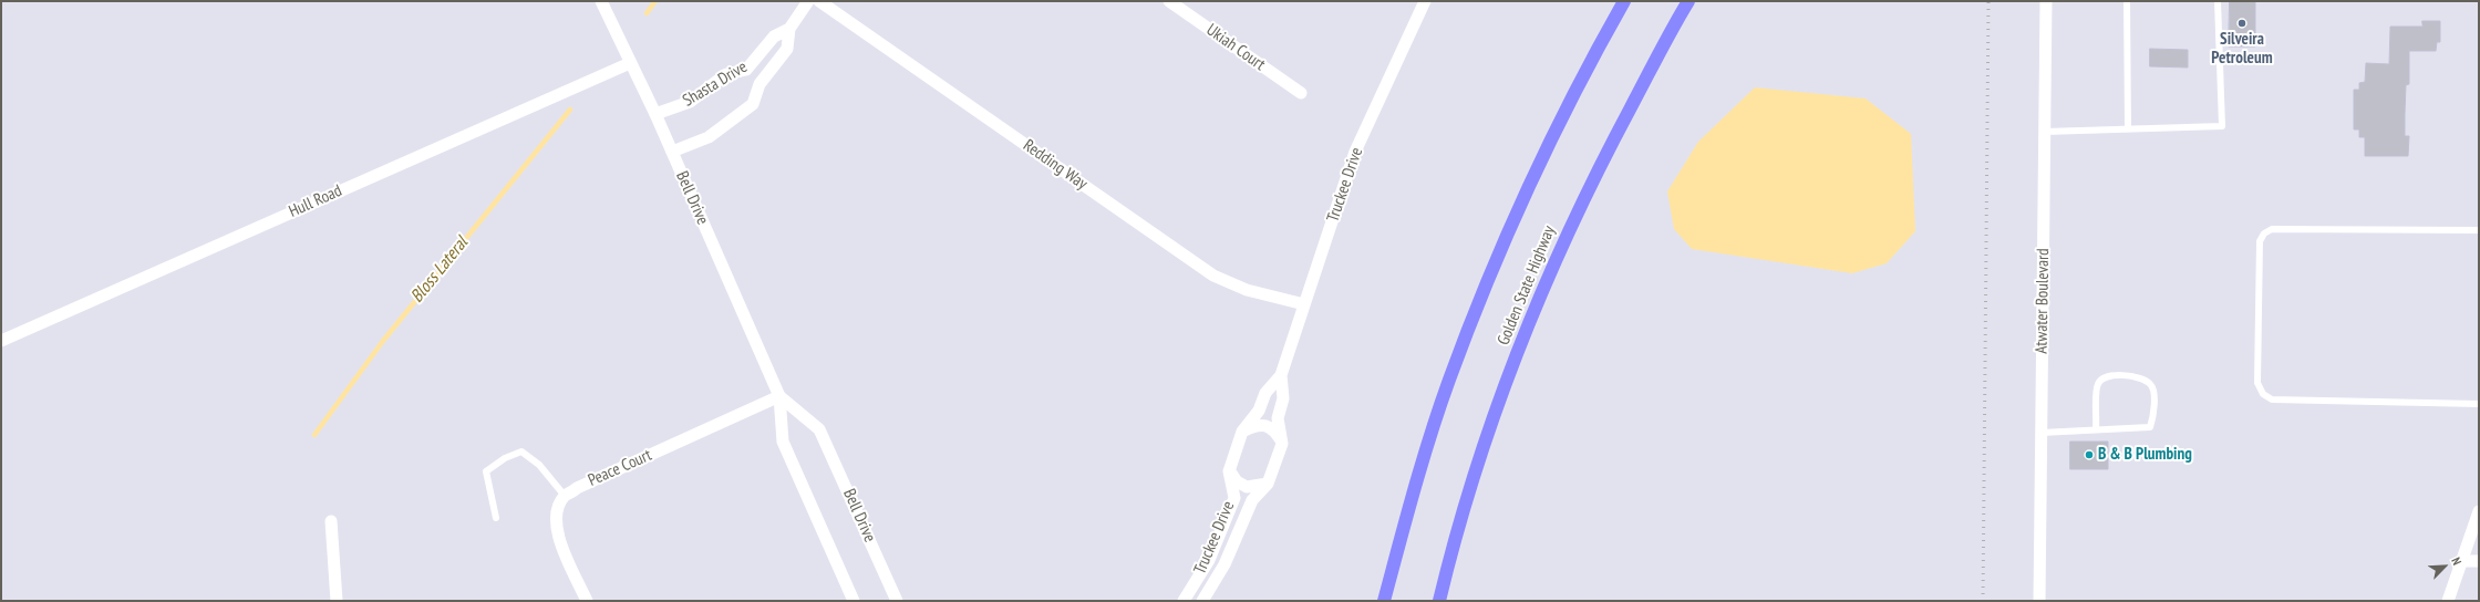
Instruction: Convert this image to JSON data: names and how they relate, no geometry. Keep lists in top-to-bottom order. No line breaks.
{"streets":{"highway":["Golden State Highway"],"street":["Ukiah Court","Shasta Drive","Redding Way","Truckee Drive","Bell Drive","Hull Road","Atwater Boulevard","Peace Court"]},"crossings":[["Shasta Drive","Bell Drive"],["Redding Way","Truckee Drive"],["Bell Drive","Hull Road"],["Bell Drive","Peace Court"]],"water":["Bloss Lateral"],"places":["Silveira Petroleum","B & B Plumbing"],"north":"top right"}
